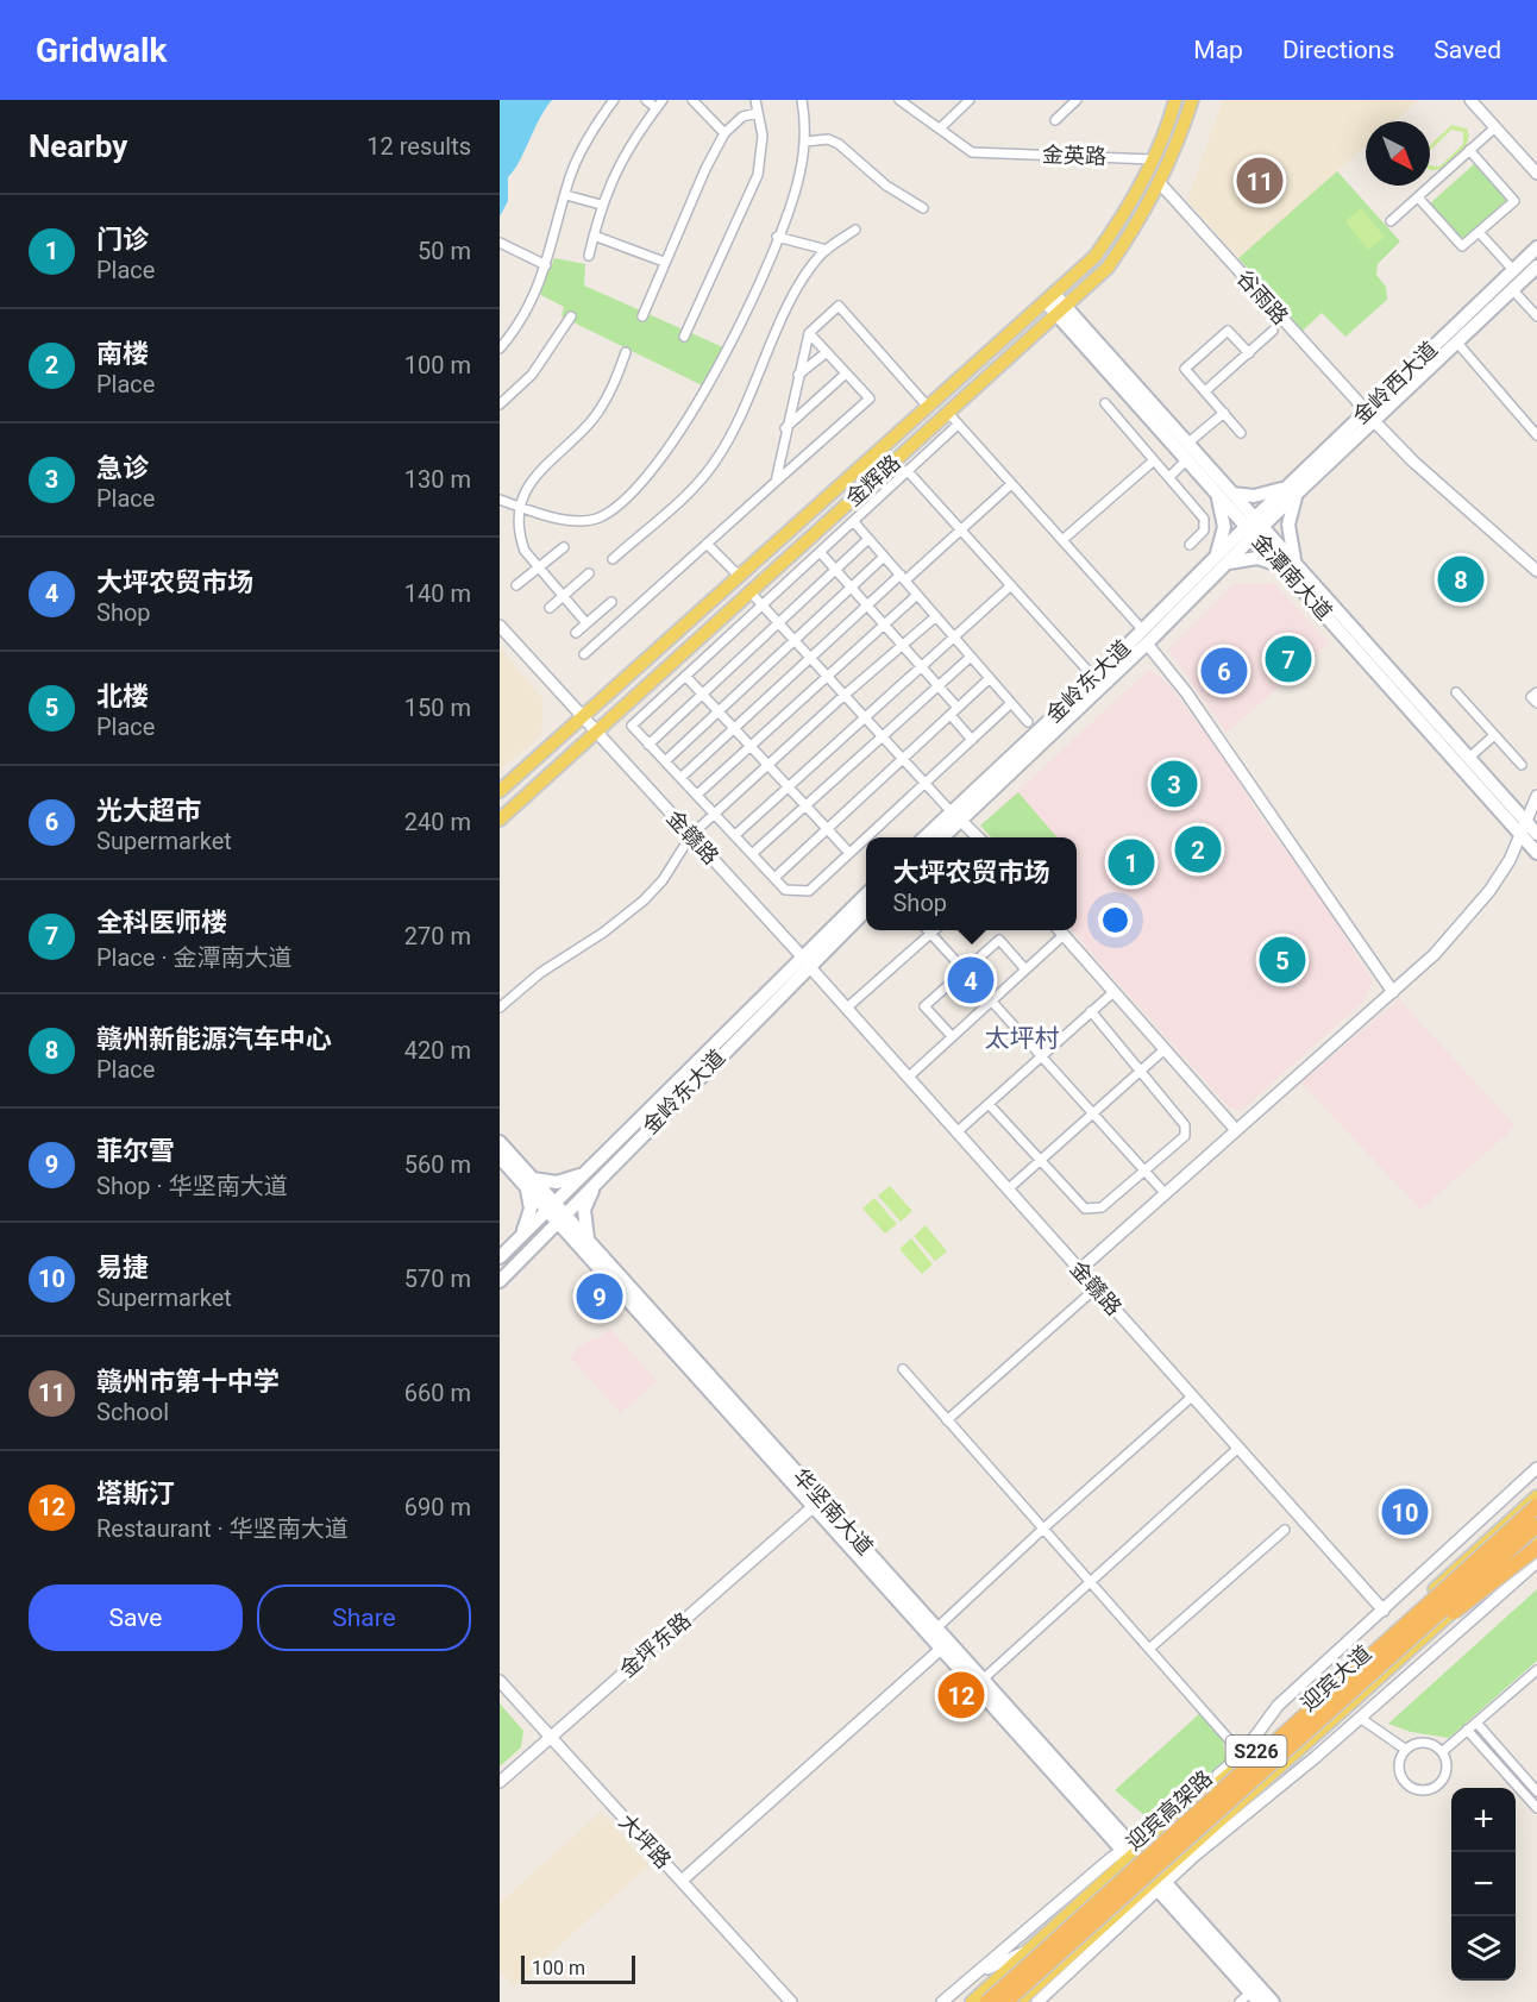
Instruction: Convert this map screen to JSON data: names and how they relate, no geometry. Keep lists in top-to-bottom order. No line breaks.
{"streets":{"highway":["迎宾高架路"],"main road":["金岭西大道","金辉路","金潭南大道","金岭东大道","华坚南大道","迎宾大道","S226"],"street":["金英路","谷雨路","金赣路","金坪东路","大坪路"]},"crossings":[["金英路","金辉路"],["谷雨路","金岭西大道"],["谷雨路","金辉路"],["金岭西大道","金潭南大道"],["金岭西大道","金岭东大道"],["金辉路","金潭南大道"],["金辉路","金赣路"],["金潭南大道","金岭东大道"],["金岭东大道","金赣路"],["金岭东大道","华坚南大道"],["华坚南大道","金坪东路"],["华坚南大道","迎宾大道"],["金坪东路","大坪路"]],"districts":["太坪村"],"scale_bar":"100 m","north":"bottom right","page":{"header":"Gridwalk","nav":["Map","Directions","Saved"],"heading":["Nearby","12 results"],"pins":["11","8","7","6","3","2","1","5","4","9","10","12"],"list":[{"mark":"1","name":"门诊","note":"Place","value":"50 m"},{"mark":"2","name":"南楼","note":"Place","value":"100 m"},{"mark":"3","name":"急诊","note":"Place","value":"130 m"},{"mark":"4","name":"大坪农贸市场","note":"Shop","value":"140 m"},{"mark":"5","name":"北楼","note":"Place","value":"150 m"},{"mark":"6","name":"光大超市","note":"Supermarket","value":"240 m"},{"mark":"7","name":"全科医师楼","note":"Place · 金潭南大道","value":"270 m"},{"mark":"8","name":"赣州新能源汽车中心","note":"Place","value":"420 m"},{"mark":"9","name":"菲尔雪","note":"Shop · 华坚南大道","value":"560 m"},{"mark":"10","name":"易捷","note":"Supermarket","value":"570 m"},{"mark":"11","name":"赣州市第十中学","note":"School","value":"660 m"},{"mark":"12","name":"塔斯汀","note":"Restaurant · 华坚南大道","value":"690 m"}],"popup":["大坪农贸市场","Shop"],"buttons":["Save","Share"],"map_buttons":["+","−"],"scale":"100 m"}}
